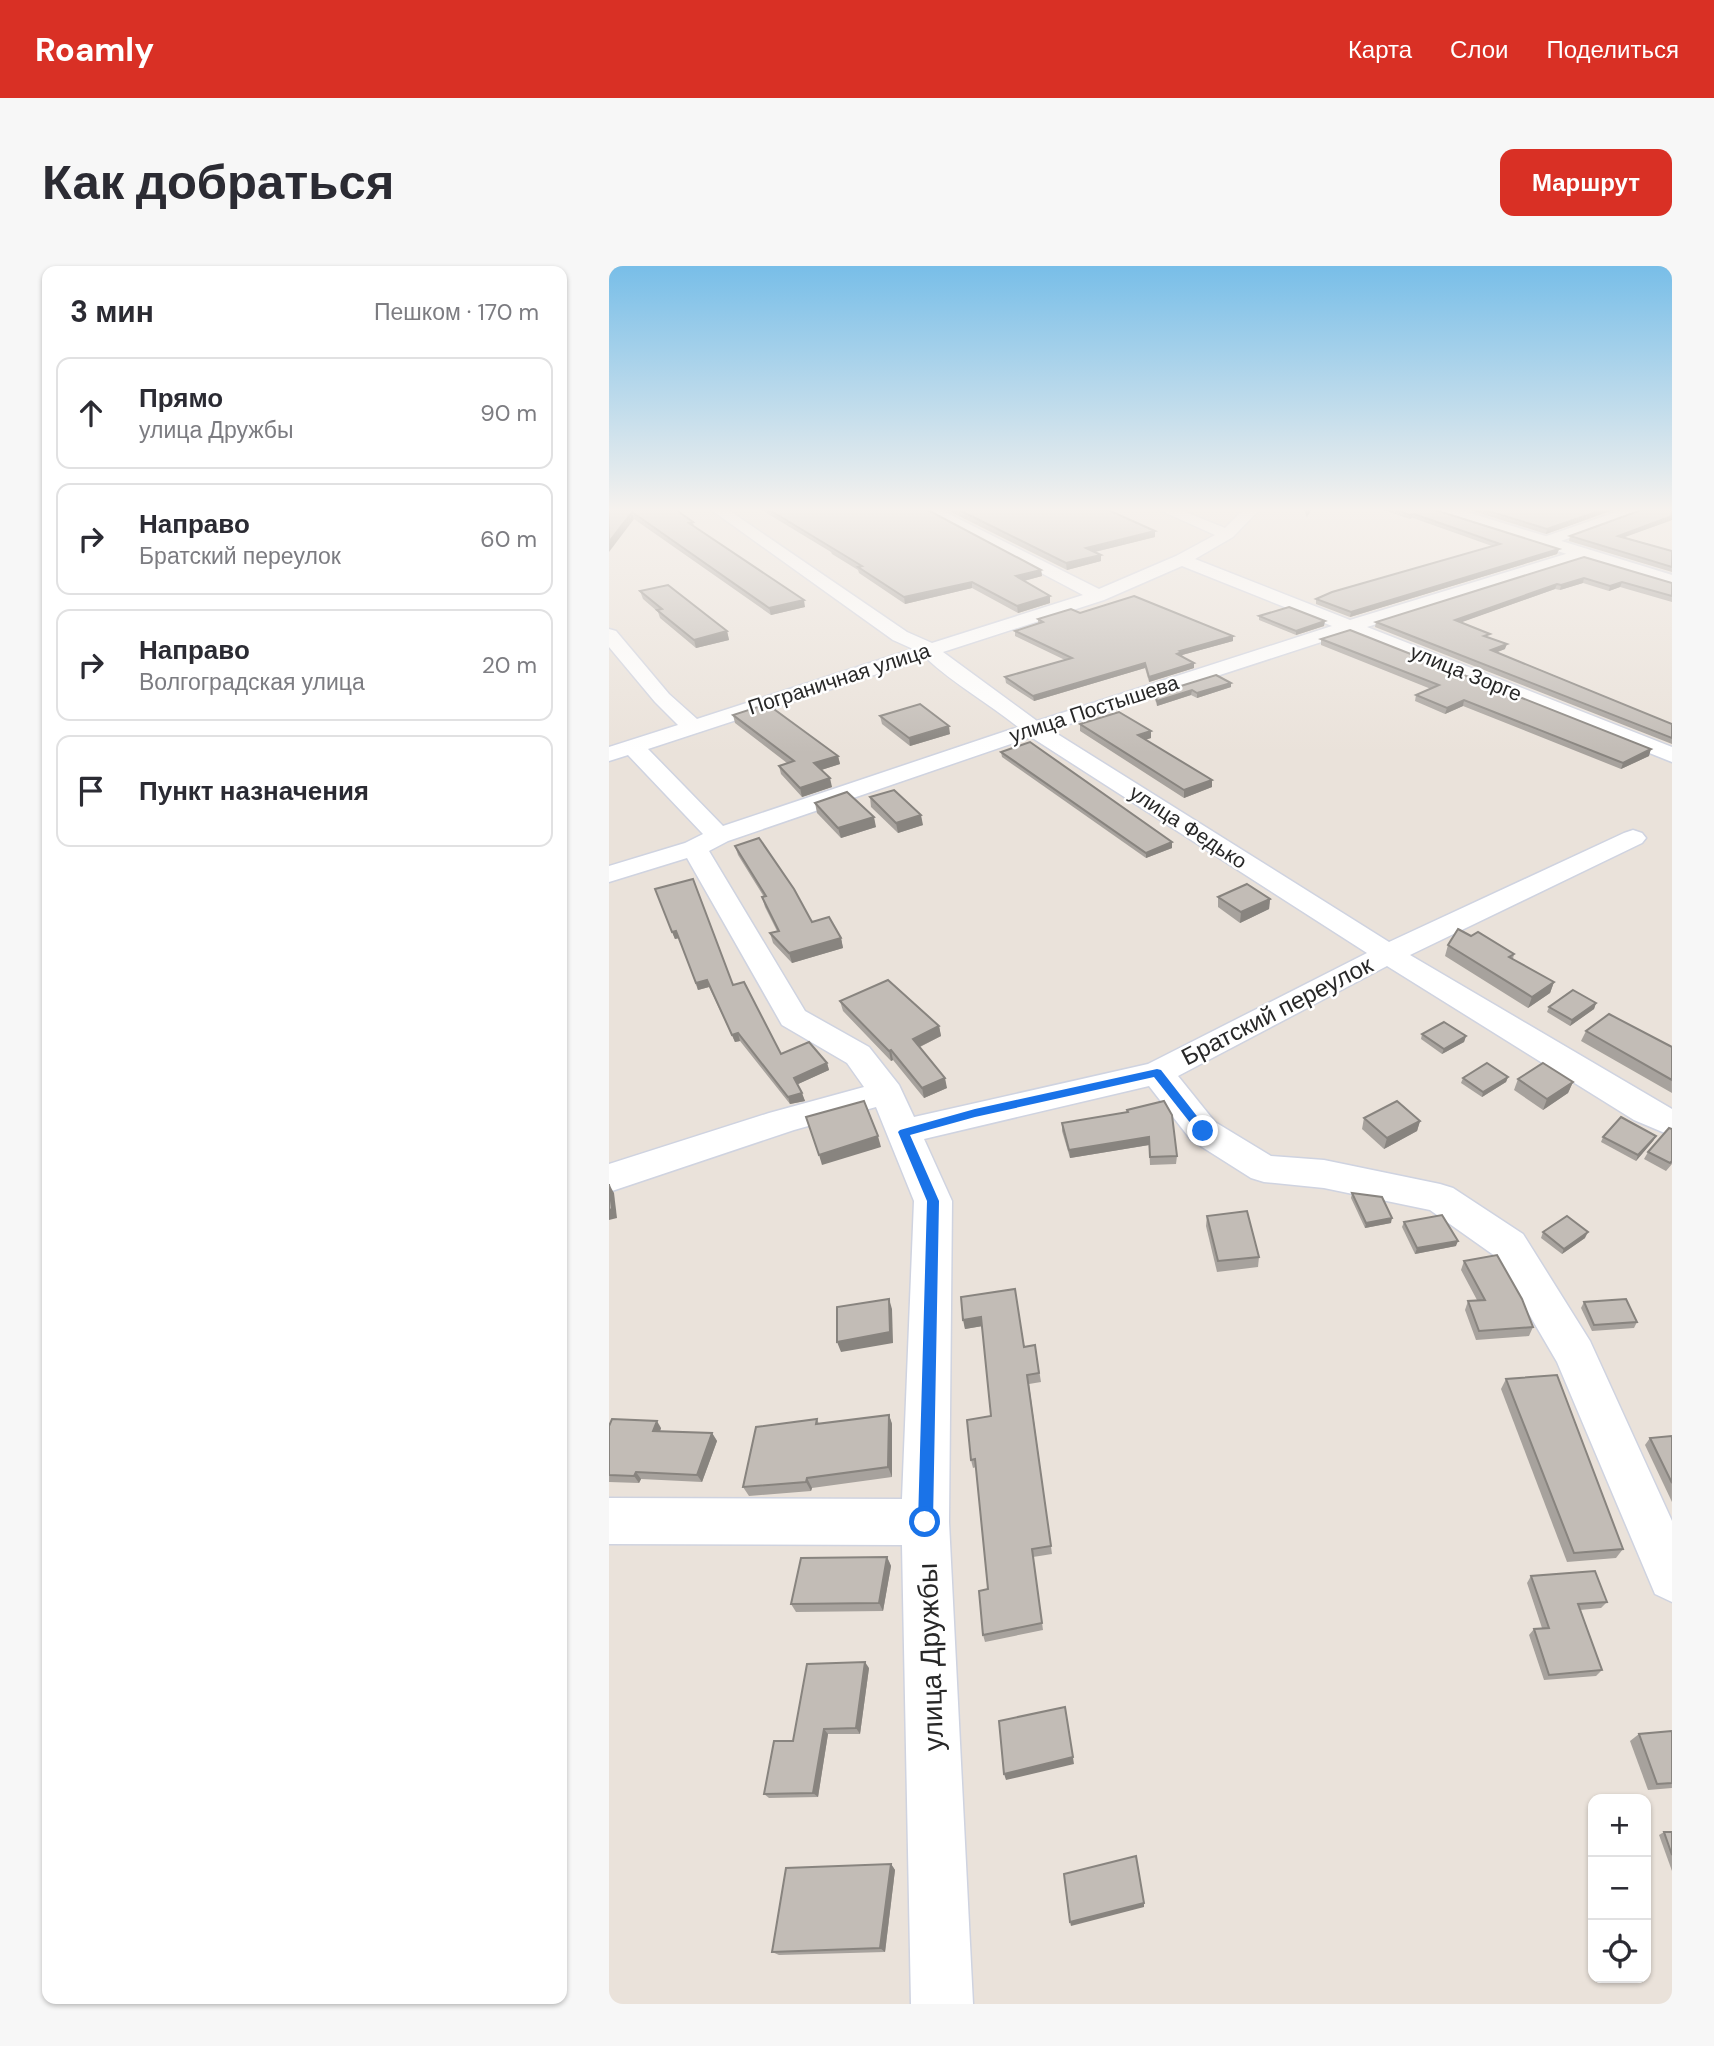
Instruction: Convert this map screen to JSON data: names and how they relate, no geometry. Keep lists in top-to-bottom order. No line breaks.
{"streets":{"street":["улица Зорге","Пограничная улица","улица Постышева","улица Федько","Братский переулок","улица Дружбы"]},"crossings":[["улица Зорге","улица Постышева"],["Пограничная улица","улица Федько"],["Пограничная улица","улица Дружбы"],["улица Постышева","улица Федько"],["улица Постышева","улица Дружбы"],["улица Федько","Братский переулок"],["Братский переулок","улица Дружбы"]],"page":{"header":"Roamly","nav":["Карта","Слои","Поделиться"],"buttons":"Маршрут","title":"Как добраться","heading":["3 мин","Пешком · 170 m"],"list":[["Прямо","улица Дружбы","90 m"],["Направо","Братский переулок","60 m"],["Направо","Волгоградская улица","20 m"],"Пункт назначения"],"map_buttons":["+","−"]}}
